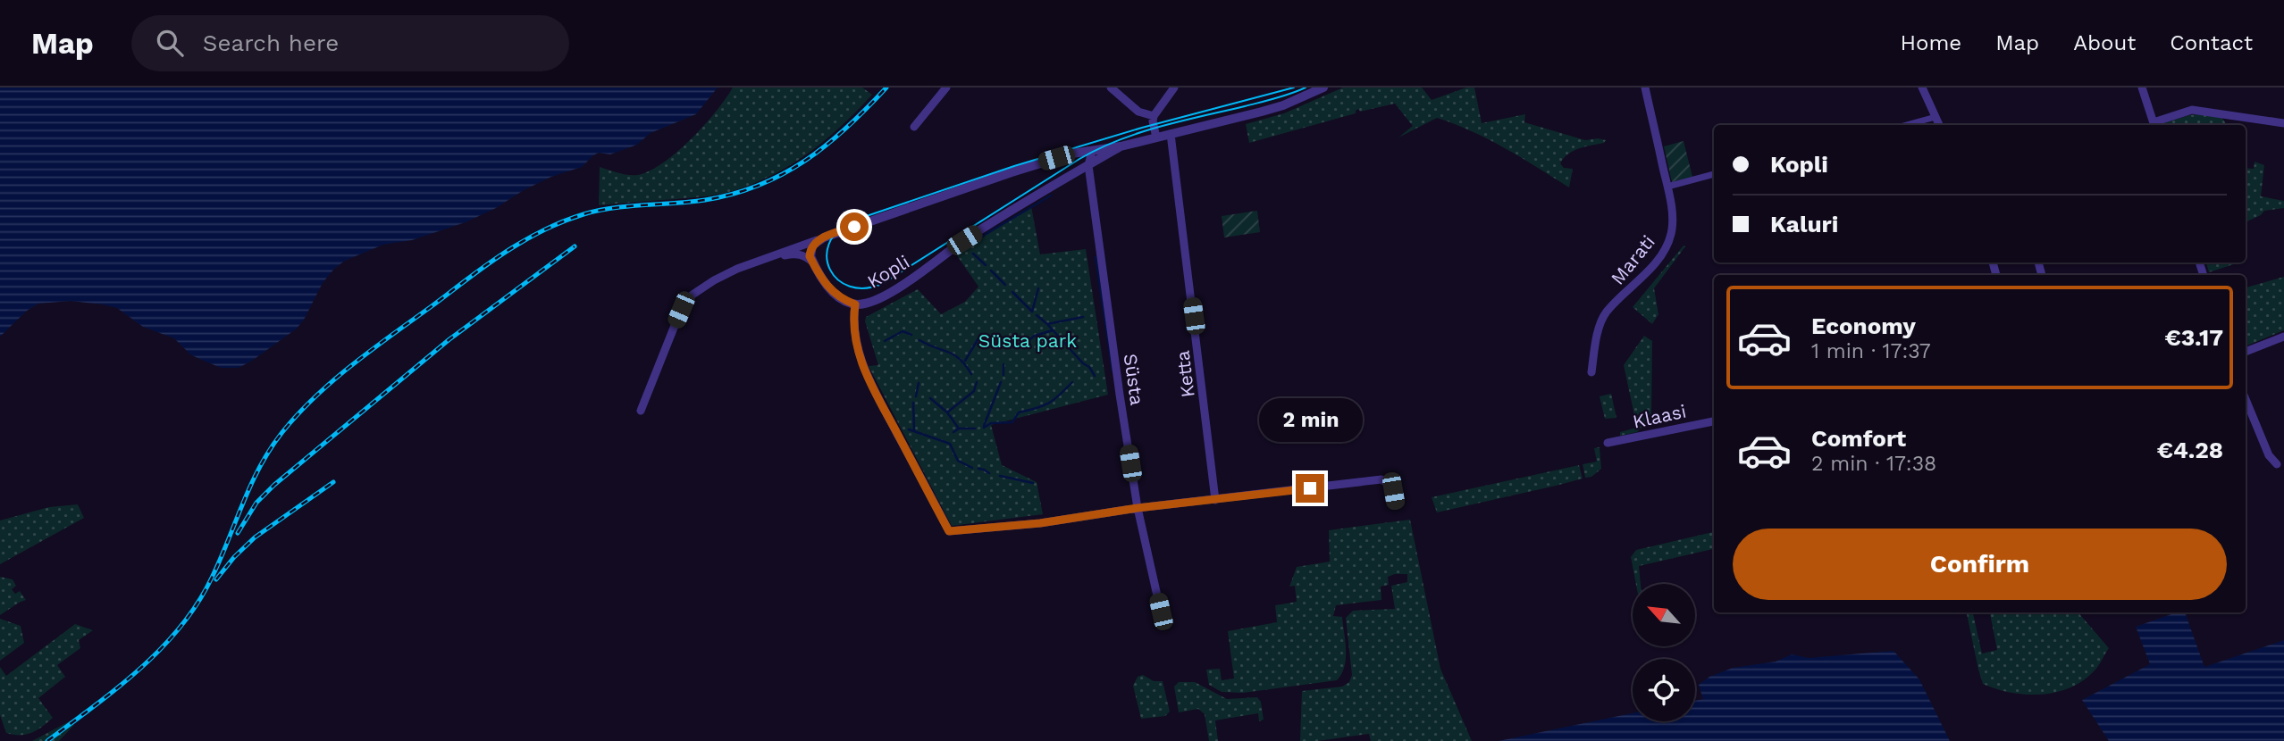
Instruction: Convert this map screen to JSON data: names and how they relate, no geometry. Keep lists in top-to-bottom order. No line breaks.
{"streets":{"street":["Marati","Kopli","Ketta","Süsta","Klaasi"]},"crossings":[["Kopli","Ketta"],["Kopli","Süsta"]],"parks":["Süsta park"],"north":"top left","page":{"header":"Map","search":"Search here","nav":["Home","Map","About","Contact"],"banner":["Kopli","Kaluri"],"list":[{"name":"Economy","note":"1 min · 17:37","value":"€3.17"},{"name":"Comfort","note":"2 min · 17:38","value":"€4.28"}],"bubble":"2 min","buttons":"Confirm"}}
